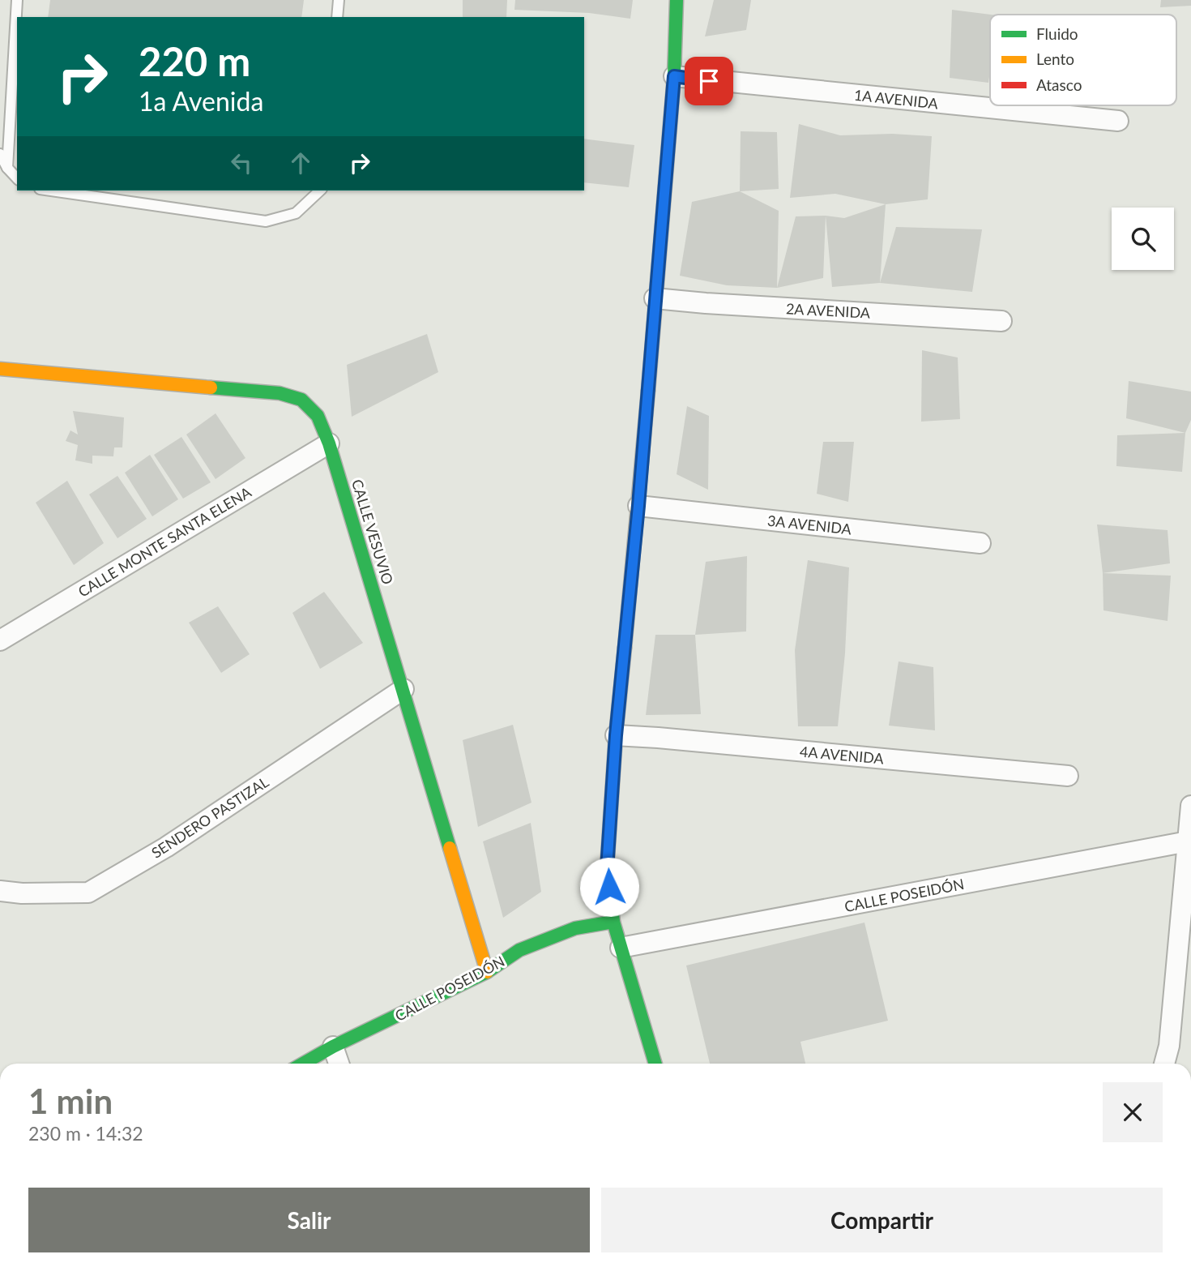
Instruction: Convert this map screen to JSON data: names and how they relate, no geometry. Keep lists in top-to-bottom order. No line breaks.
{"streets":{"street":["1A AVENIDA","2A AVENIDA","3A AVENIDA","CALLE VESUVIO","CALLE MONTE SANTA ELENA","4A AVENIDA","SENDERO PASTIZAL","CALLE POSEIDÓN"]},"crossings":[["CALLE VESUVIO","CALLE MONTE SANTA ELENA"],["CALLE VESUVIO","SENDERO PASTIZAL"],["CALLE VESUVIO","CALLE POSEIDÓN"]],"legend":["Fluido","Lento","Atasco"],"page":{"turn":["220 m","1a Avenida"],"heading":["1 min","230 m · 14:32"],"buttons":["Salir","Compartir"]}}
